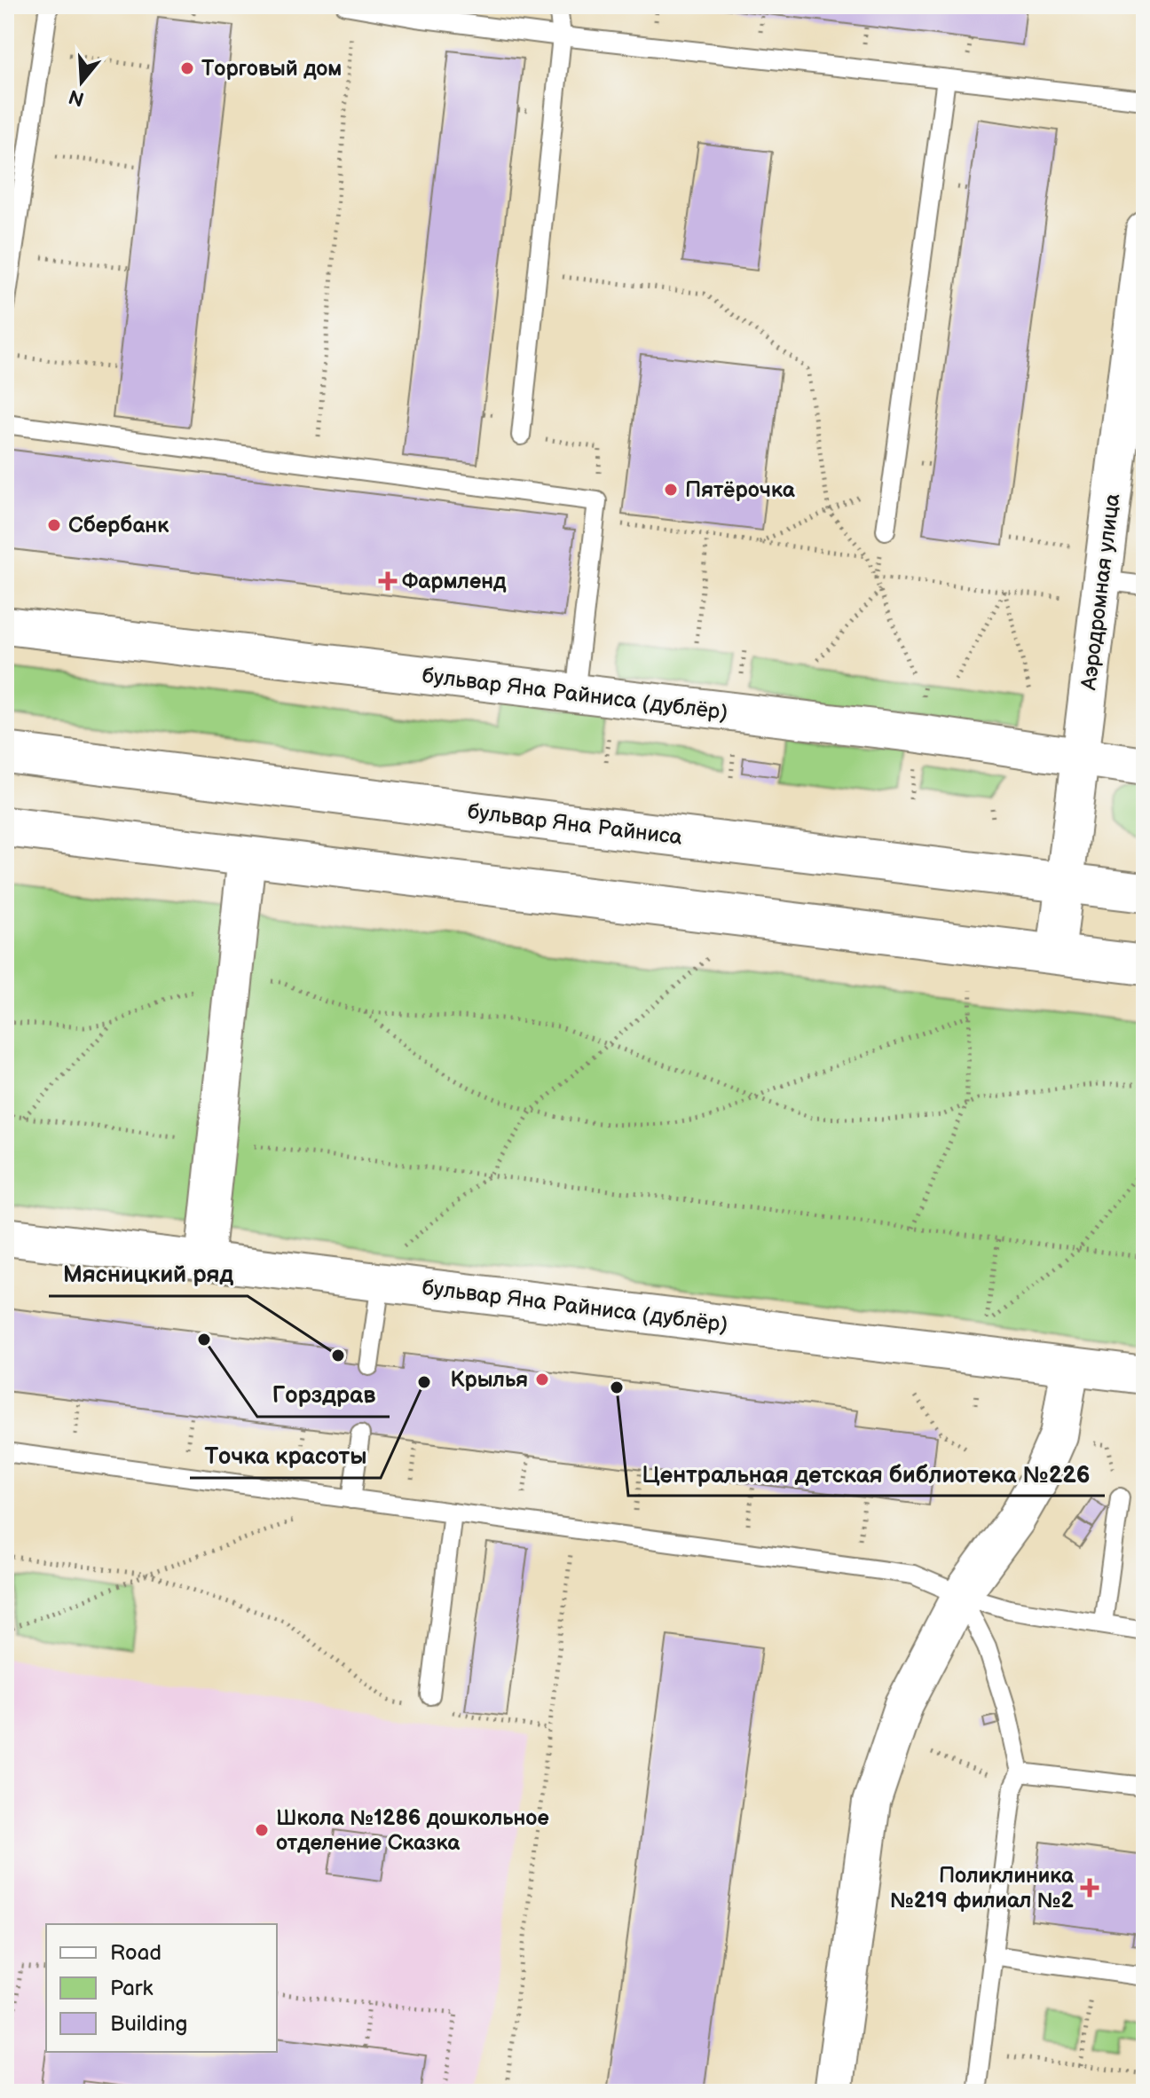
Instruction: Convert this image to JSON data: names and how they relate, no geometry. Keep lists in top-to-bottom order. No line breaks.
{"streets":{"main road":["бульвар Яна Райниса"],"street":["Аэродромная улица","бульвар Яна Райниса (дублёр)"]},"crossings":[["Аэродромная улица","бульвар Яна Райниса (дублёр)"],["Аэродромная улица","бульвар Яна Райниса"]],"places":{"other":["Торговый дом","Пятёрочка","Сбербанк","Горздрав","Мясницкий ряд","Крылья","Точка красоты","Центральная детская библиотека №226","Школа №1286 дошкольное отделение Сказка"],"health":["Фармленд","Поликлиника №219 филиал №2"]},"legend":["Road","Park","Building"],"north":"bottom"}
